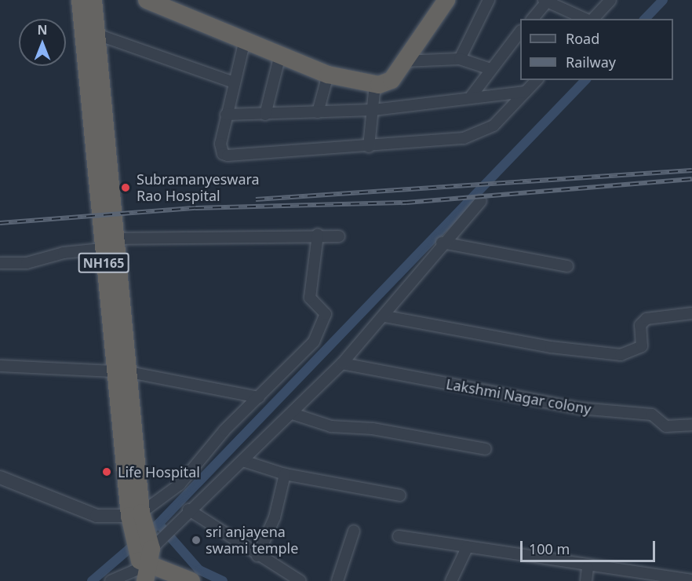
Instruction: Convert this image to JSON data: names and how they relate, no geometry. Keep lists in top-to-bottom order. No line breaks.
{"streets":{"highway":["NH165"],"street":["Lakshmi Nagar colony"]},"places":["Subramanyeswara Rao Hospital","Life Hospital","sri anjayena swami temple"],"legend":["Road","Railway"],"scale_bar":"100 m","north":"top"}
